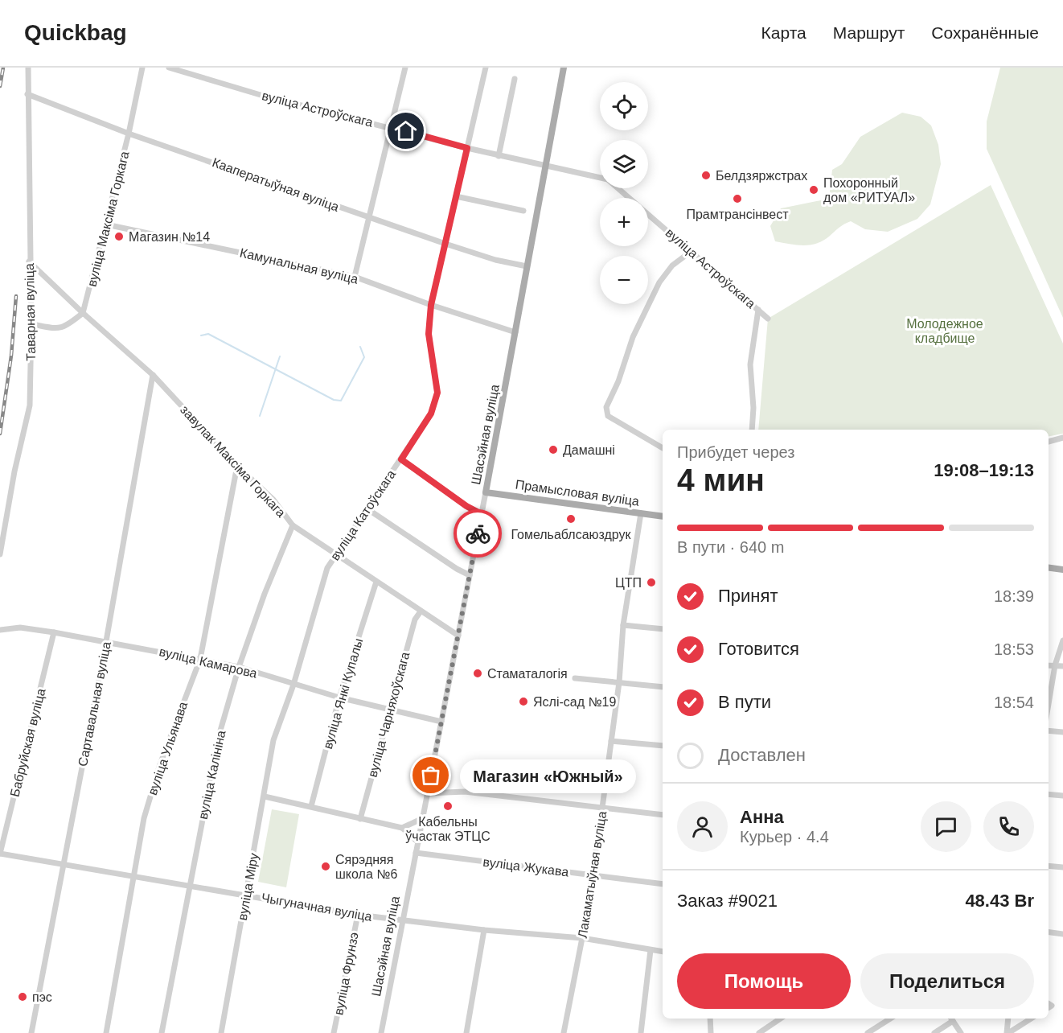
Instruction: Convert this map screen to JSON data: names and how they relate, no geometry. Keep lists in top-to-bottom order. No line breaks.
{"streets":{"main road":["Шасэйная вуліца","Прамысловая вуліца"],"street":["вуліца Астроўскага","Кааператыўная вуліца","вуліца Максіма Горкага","Камунальная вуліца","Таварная вуліца","завулак Максіма Горкага","вуліца Катоўскага","вуліца Камарова","вуліца Янкі Купалы","Сартавальная вуліца","вуліца Чарняхоўскага","Бабруйская вуліца","вуліца Ульянава","вуліца Калініна","вуліца Жукава","Лакаматыўная вуліца","вуліца Міру","Чыгуначная вуліца","вуліца Фрунзэ"]},"crossings":[["вуліца Астроўскага","Шасэйная вуліца"],["вуліца Астроўскага","вуліца Катоўскага"],["Кааператыўная вуліца","вуліца Максіма Горкага"],["Кааператыўная вуліца","Таварная вуліца"],["Кааператыўная вуліца","Шасэйная вуліца"],["Кааператыўная вуліца","вуліца Катоўскага"],["вуліца Максіма Горкага","Камунальная вуліца"],["вуліца Максіма Горкага","завулак Максіма Горкага"],["Камунальная вуліца","Шасэйная вуліца"],["Камунальная вуліца","вуліца Катоўскага"],["Таварная вуліца","завулак Максіма Горкага"],["Шасэйная вуліца","завулак Максіма Горкага"],["Шасэйная вуліца","Прамысловая вуліца"],["Шасэйная вуліца","вуліца Камарова"],["Шасэйная вуліца","вуліца Жукава"],["Шасэйная вуліца","Чыгуначная вуліца"],["завулак Максіма Горкага","вуліца Катоўскага"],["завулак Максіма Горкага","вуліца Янкі Купалы"],["завулак Максіма Горкага","Сартавальная вуліца"],["завулак Максіма Горкага","вуліца Чарняхоўскага"],["завулак Максіма Горкага","вуліца Ульянава"],["завулак Максіма Горкага","вуліца Калініна"],["Прамысловая вуліца","Лакаматыўная вуліца"],["вуліца Катоўскага","вуліца Камарова"],["вуліца Катоўскага","вуліца Міру"],["вуліца Камарова","вуліца Янкі Купалы"],["вуліца Камарова","Сартавальная вуліца"],["вуліца Камарова","вуліца Чарняхоўскага"],["вуліца Камарова","Бабруйская вуліца"],["вуліца Камарова","вуліца Ульянава"],["вуліца Камарова","вуліца Калініна"],["Сартавальная вуліца","Чыгуначная вуліца"],["Бабруйская вуліца","Чыгуначная вуліца"],["вуліца Ульянава","Чыгуначная вуліца"],["вуліца Калініна","Чыгуначная вуліца"],["вуліца Жукава","Лакаматыўная вуліца"],["Лакаматыўная вуліца","Чыгуначная вуліца"],["вуліца Міру","Чыгуначная вуліца"],["Чыгуначная вуліца","вуліца Фрунзэ"]],"parks":["Молодежное кладбище"],"places":["Белдзяржстрах","Похоронный дом «РИТУАЛ»","Прамтрансінвест","Магазин №14","Дамашні","Гомельаблсаюздрук","ЦТП","Стаматалогія","Яслі-сад №19","Магазин «Южный»","Кабельны ўчастак ЭТЦС","Сярэдняя школа №6","пэс"],"page":{"header":"Quickbag","nav":["Карта","Маршрут","Сохранённые"],"map_buttons":["+","−"],"heading":["4 мин","Прибудет через","19:08–19:13"],"panel":["Анна","Курьер · 4.4","Заказ #9021","48.43 Br"],"bar":"В пути · 640 m","list":[["Принят","18:39"],["Готовится","18:53"],["В пути","18:54"],"Доставлен"],"bubble":"Магазин «Южный»","buttons":["Помощь","Поделиться"]}}
